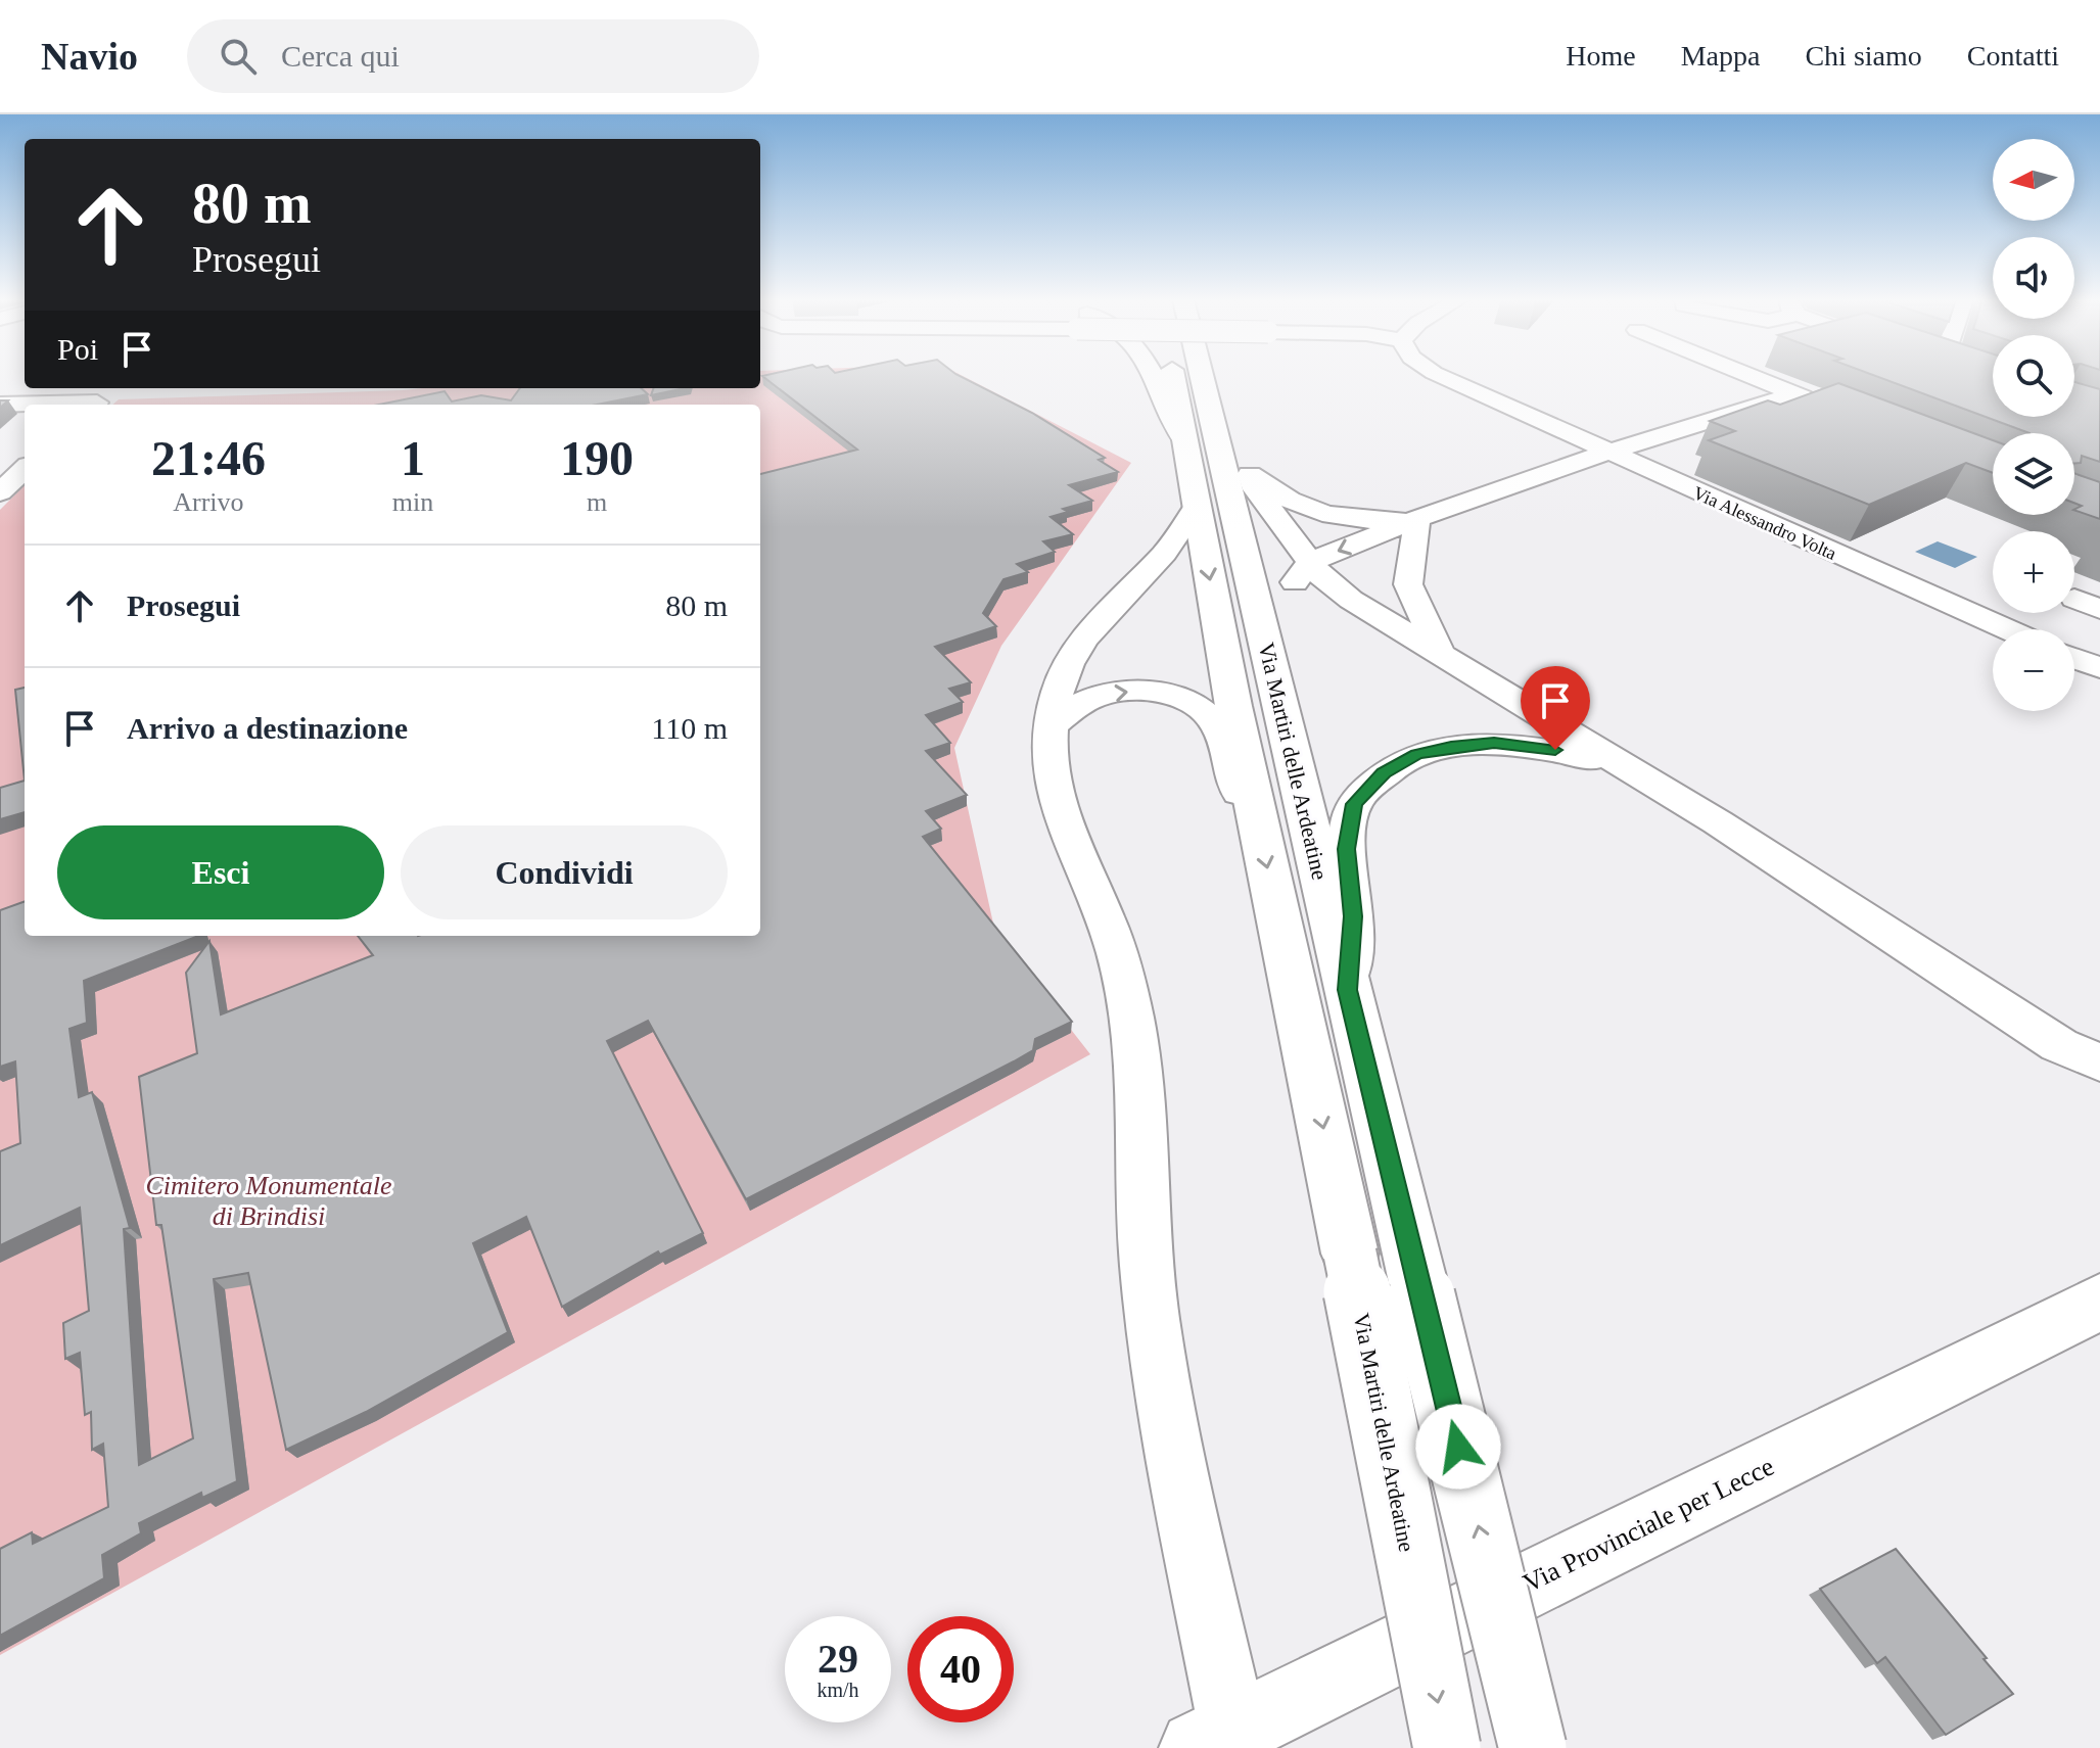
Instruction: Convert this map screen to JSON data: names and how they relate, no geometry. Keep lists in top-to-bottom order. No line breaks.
{"streets":{"street":["Via Alessandro Volta","Via Martiri delle Ardeatine","Via Provinciale per Lecce"]},"parks":["Cimitero Monumentale di Brindisi"],"north":"left","page":{"header":"Navio","search":"Cerca qui","nav":["Home","Mappa","Chi siamo","Contatti"],"map_buttons":["+","−"],"turn":["80 m","Prosegui"],"then":"Poi","eta":["21:46","Arrivo","1","min","190","m"],"list":[{"name":"Prosegui","value":"80 m"},{"name":"Arrivo a destinazione","value":"110 m"}],"buttons":["Esci","Condividi"],"speed":"29 km/h","limit":"40"}}
